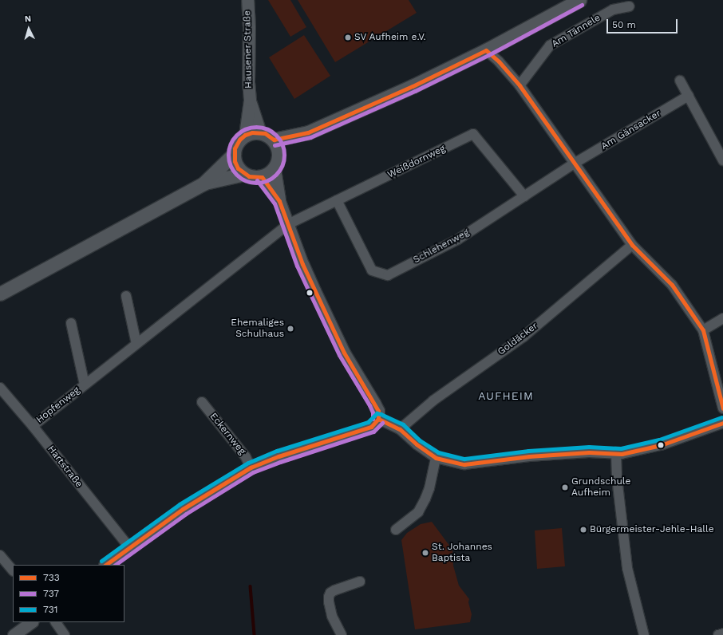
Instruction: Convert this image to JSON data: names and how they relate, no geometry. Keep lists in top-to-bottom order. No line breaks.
{"streets":{"street":["Am Tännele","Hausener Straße","Am Gänsacker","Weißdornweg","Schlehenweg","Goldäcker","Hopfenweg","Eckernweg","Hartstraße"]},"crossings":[["Am Gänsacker","Schlehenweg"],["Weißdornweg","Schlehenweg"],["Weißdornweg","Hopfenweg"],["Hopfenweg","Hartstraße"]],"districts":["AUFHEIM"],"places":["SV Aufheim e.V.","Ehemaliges Schulhaus","Grundschule Aufheim","Bürgermeister-Jehle-Halle","St. Johannes Baptista"],"lines":["transit line 737","transit line 733","transit line 731"],"legend":["733","737","731"],"scale_bar":"50 m","north":"top"}
